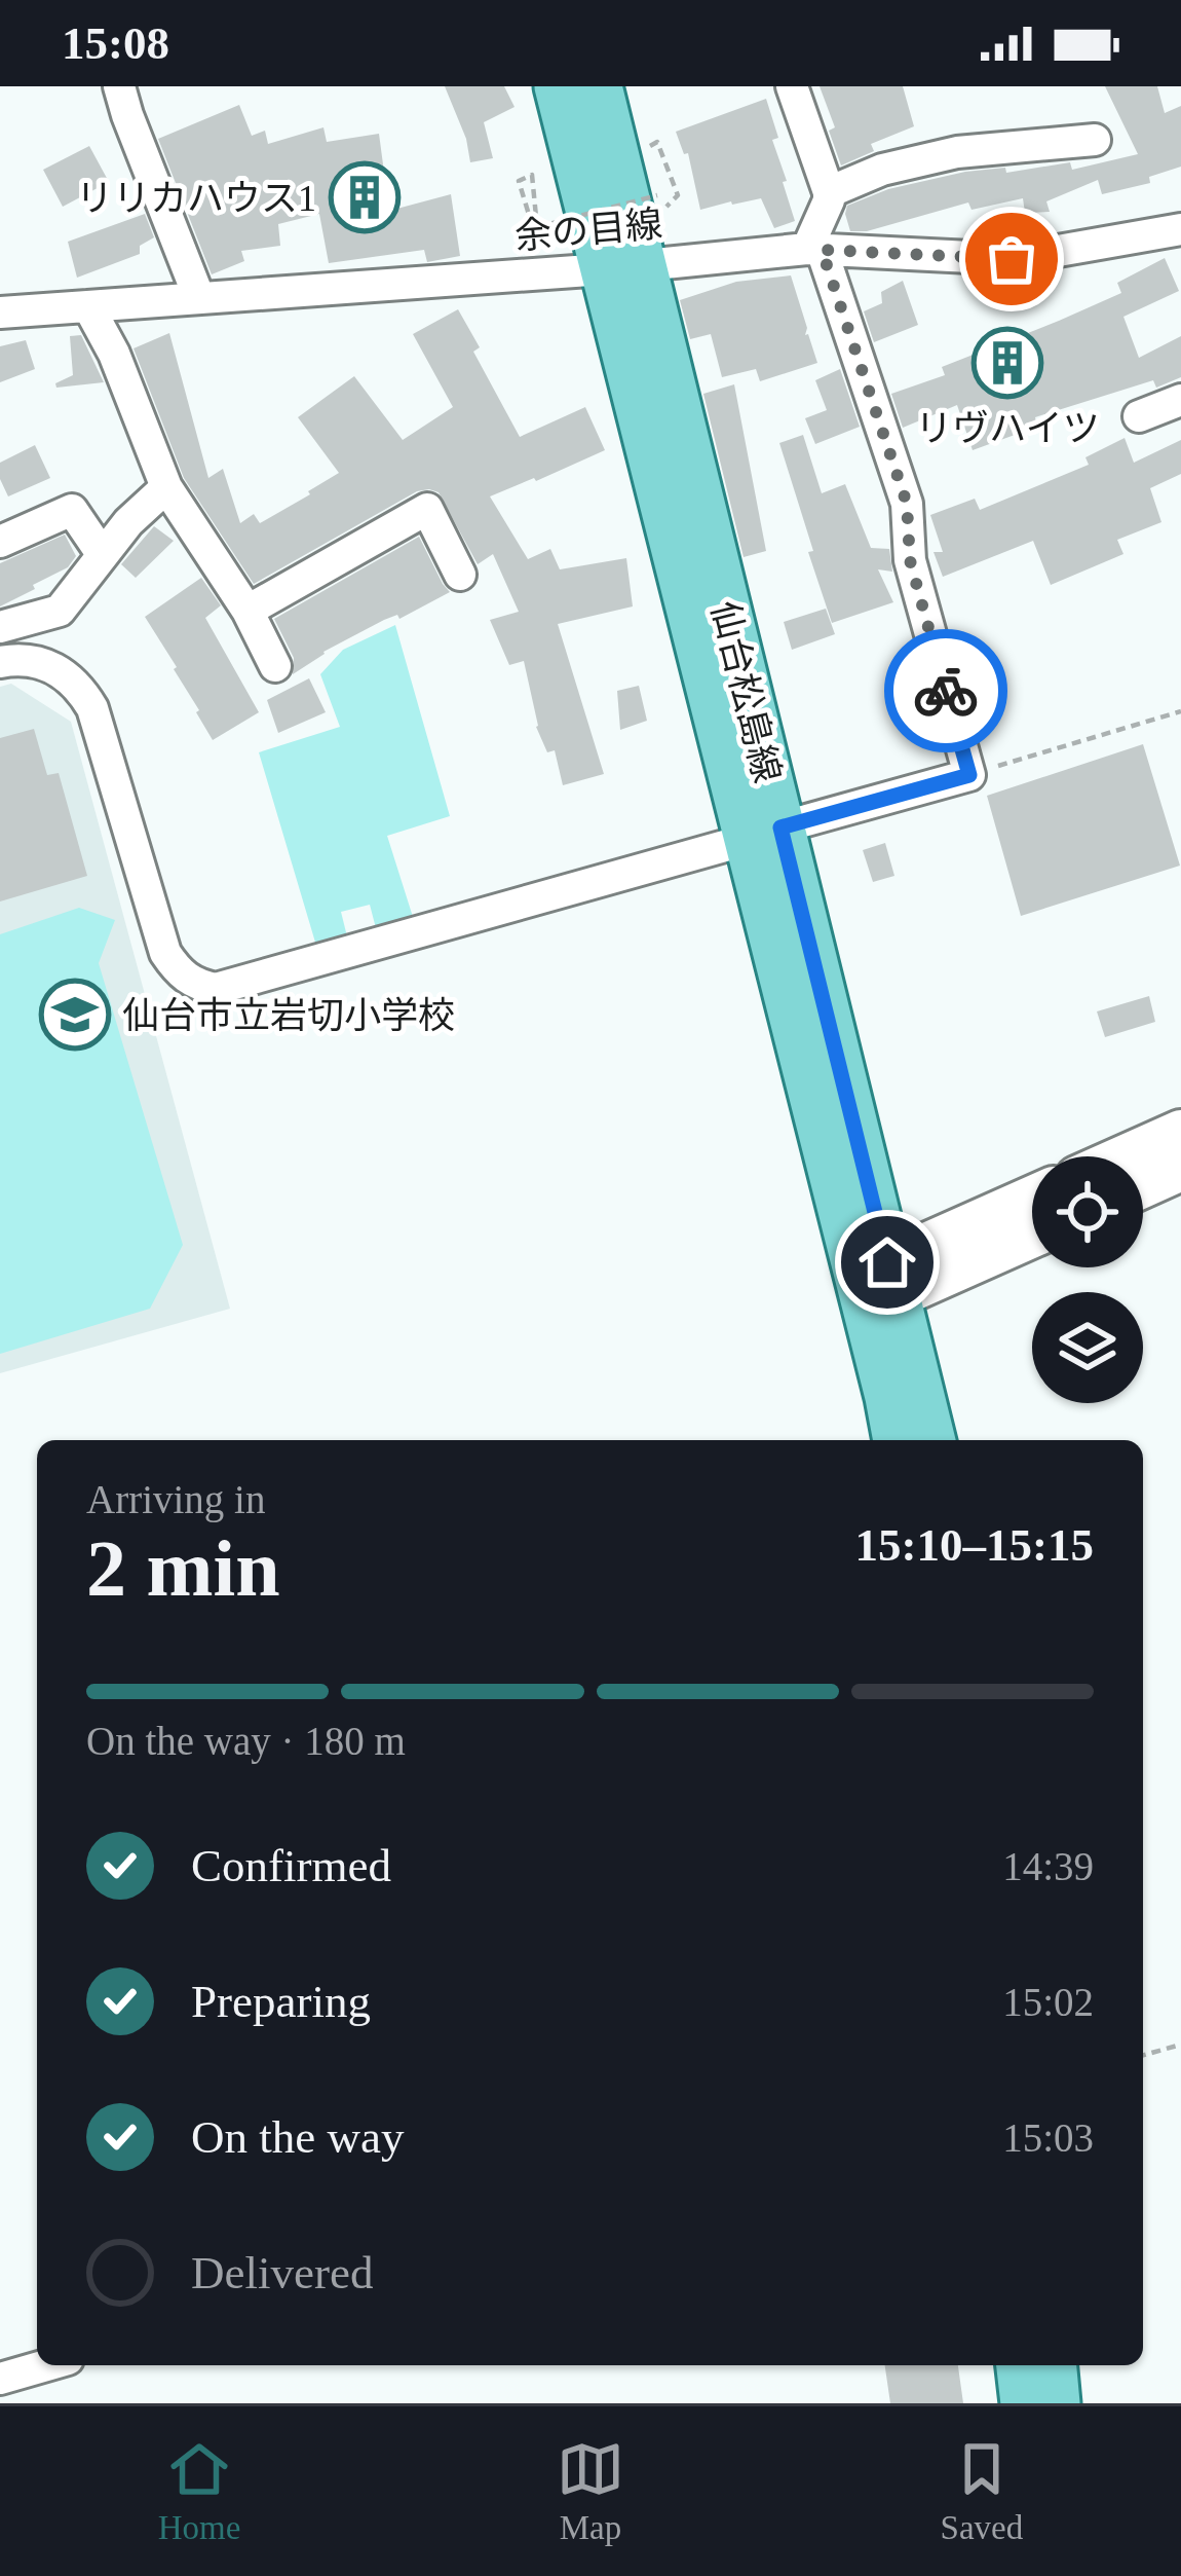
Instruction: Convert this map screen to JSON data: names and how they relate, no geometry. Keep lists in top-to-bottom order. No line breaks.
{"streets":{"main road":["仙台松島線"],"street":["余の目線"]},"crossings":[["余の目線","仙台松島線"]],"places":{"building":["リリカハウス1","リヴハイツ"],"school or university":["仙台市立岩切小学校"]},"page":{"status":"15:08","heading":["2 min","Arriving in","15:10–15:15"],"bar":"On the way · 180 m","list":[["Confirmed","14:39"],["Preparing","15:02"],["On the way","15:03"],"Delivered"],"tabs":["Home","Map","Saved"]}}
